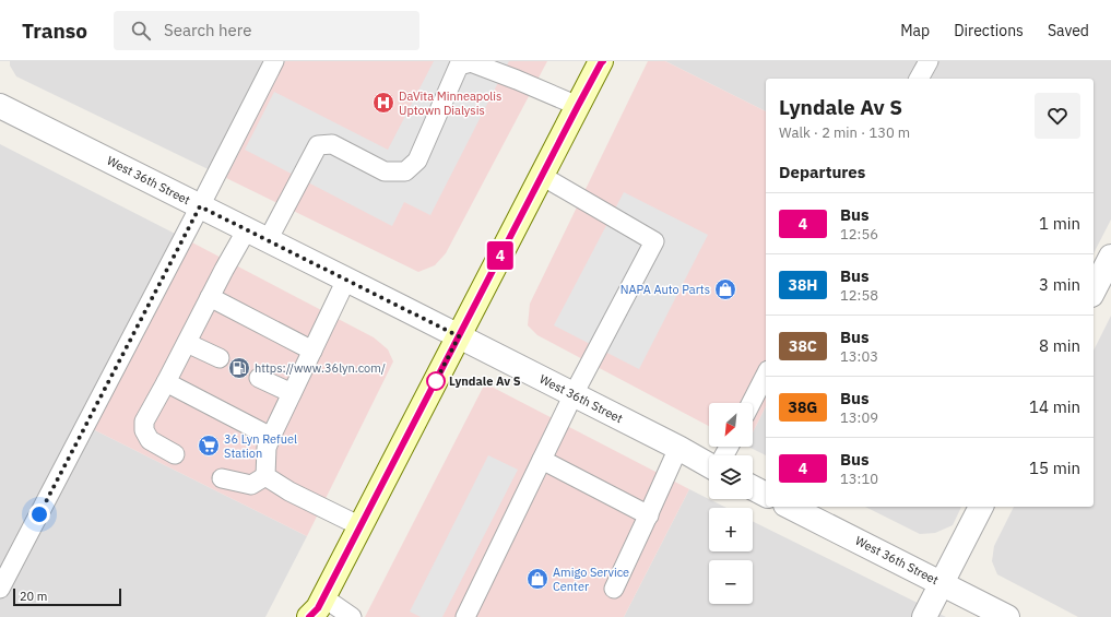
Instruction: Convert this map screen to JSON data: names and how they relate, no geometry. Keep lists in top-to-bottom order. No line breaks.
{"streets":{"street":["West 36th Street"]},"places":{"hospital":["DaVita Minneapolis Uptown Dialysis"],"shop":["NAPA Auto Parts","Amigo Service Center"],"fuel station":["https://www.36lyn.com/"],"other":["Lyndale Av S"],"supermarket":["36 Lyn Refuel Station"]},"lines":["bus line 4"],"scale_bar":"20 m","north":"bottom left","page":{"header":"Transo","search":"Search here","nav":["Map","Directions","Saved"],"on_map":"4","heading":[["Lyndale Av S","Walk · 2 min · 130 m"],"Departures"],"list":[{"mark":"4","name":"Bus","note":"12:56","value":"1 min"},{"mark":"38H","name":"Bus","note":"12:58","value":"3 min"},{"mark":"38C","name":"Bus","note":"13:03","value":"8 min"},{"mark":"38G","name":"Bus","note":"13:09","value":"14 min"},{"mark":"4","name":"Bus","note":"13:10","value":"15 min"}],"map_buttons":["+","−"],"scale":"20 m"}}
